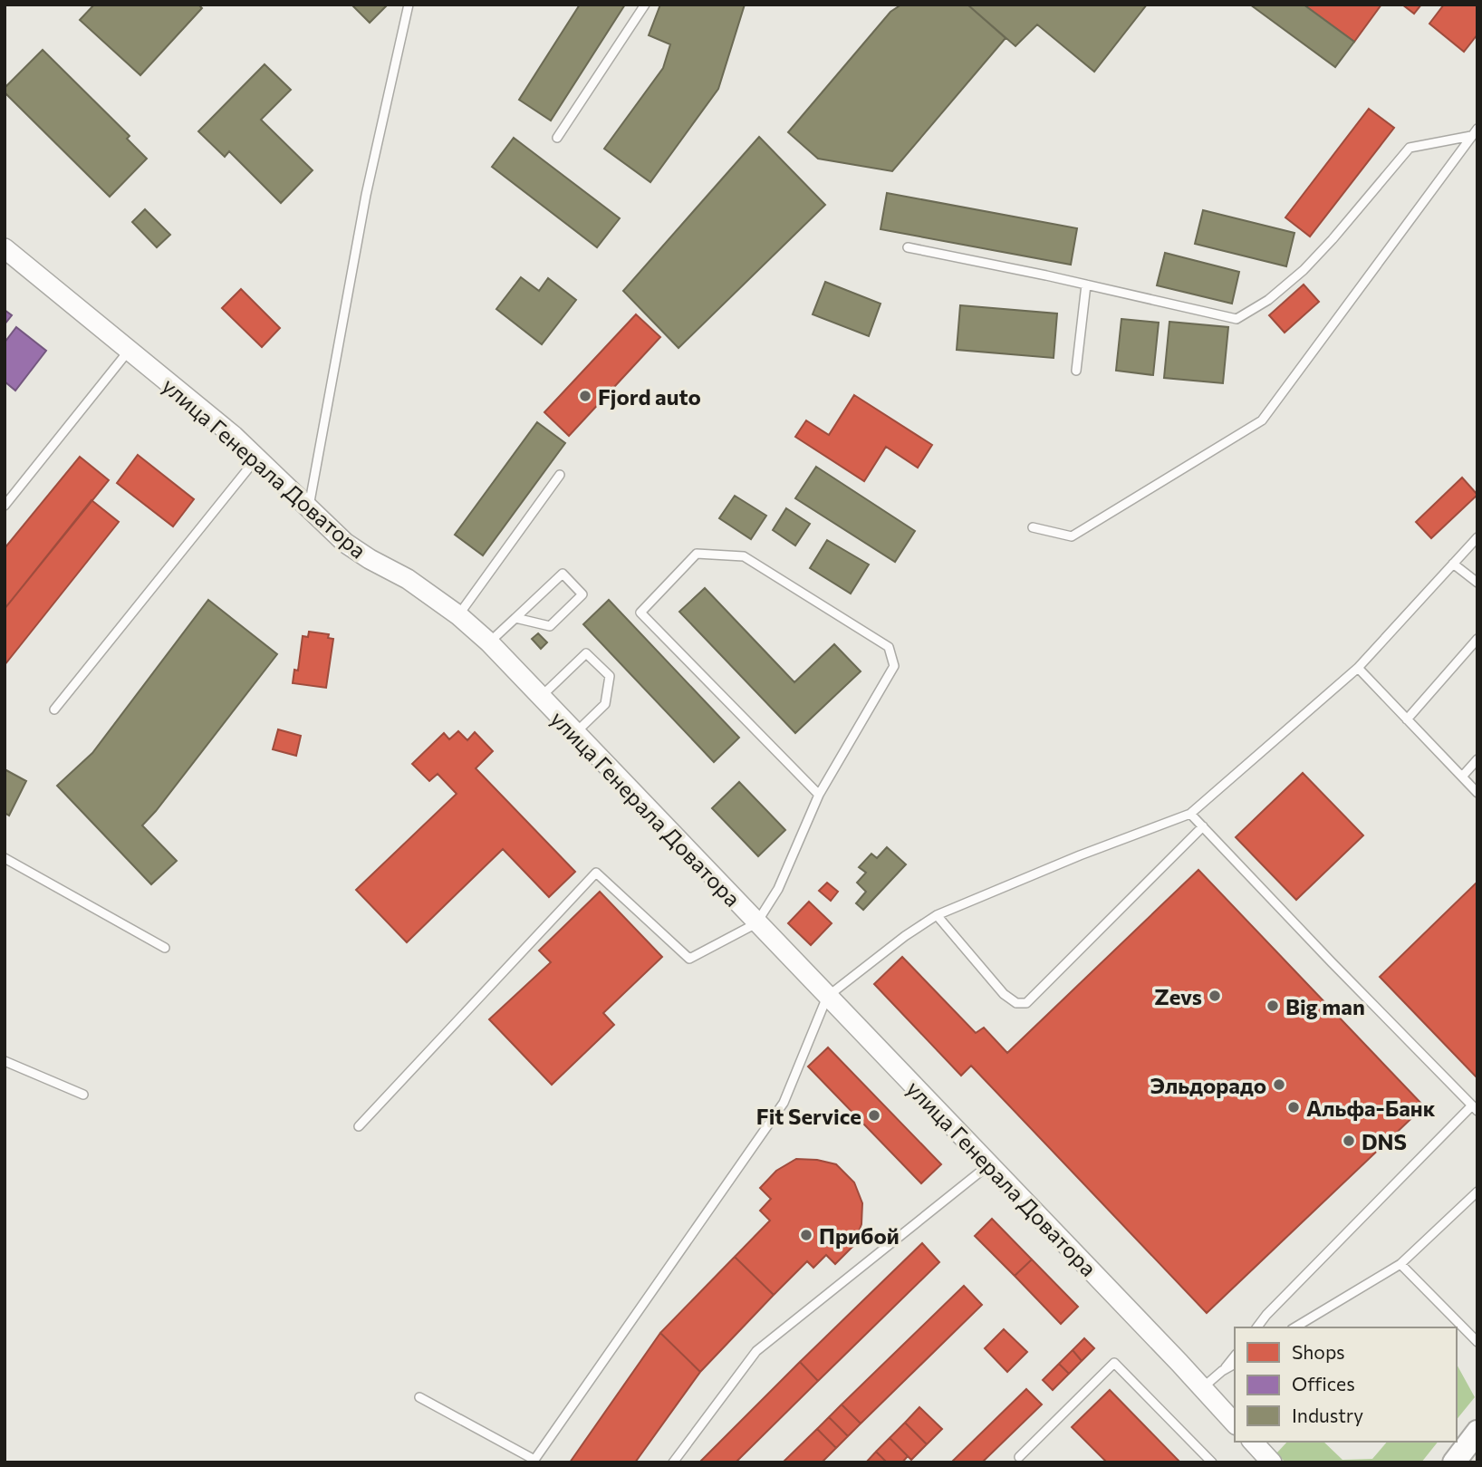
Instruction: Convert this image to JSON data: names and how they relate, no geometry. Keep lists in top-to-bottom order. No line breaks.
{"streets":{"street":["улица Генерала Доватора"]},"places":["Fjord auto","Zevs","Big man","Эльдорадо","Альфа-Банк","Fit Service","DNS","Прибой"],"legend":["Shops","Offices","Industry"]}
